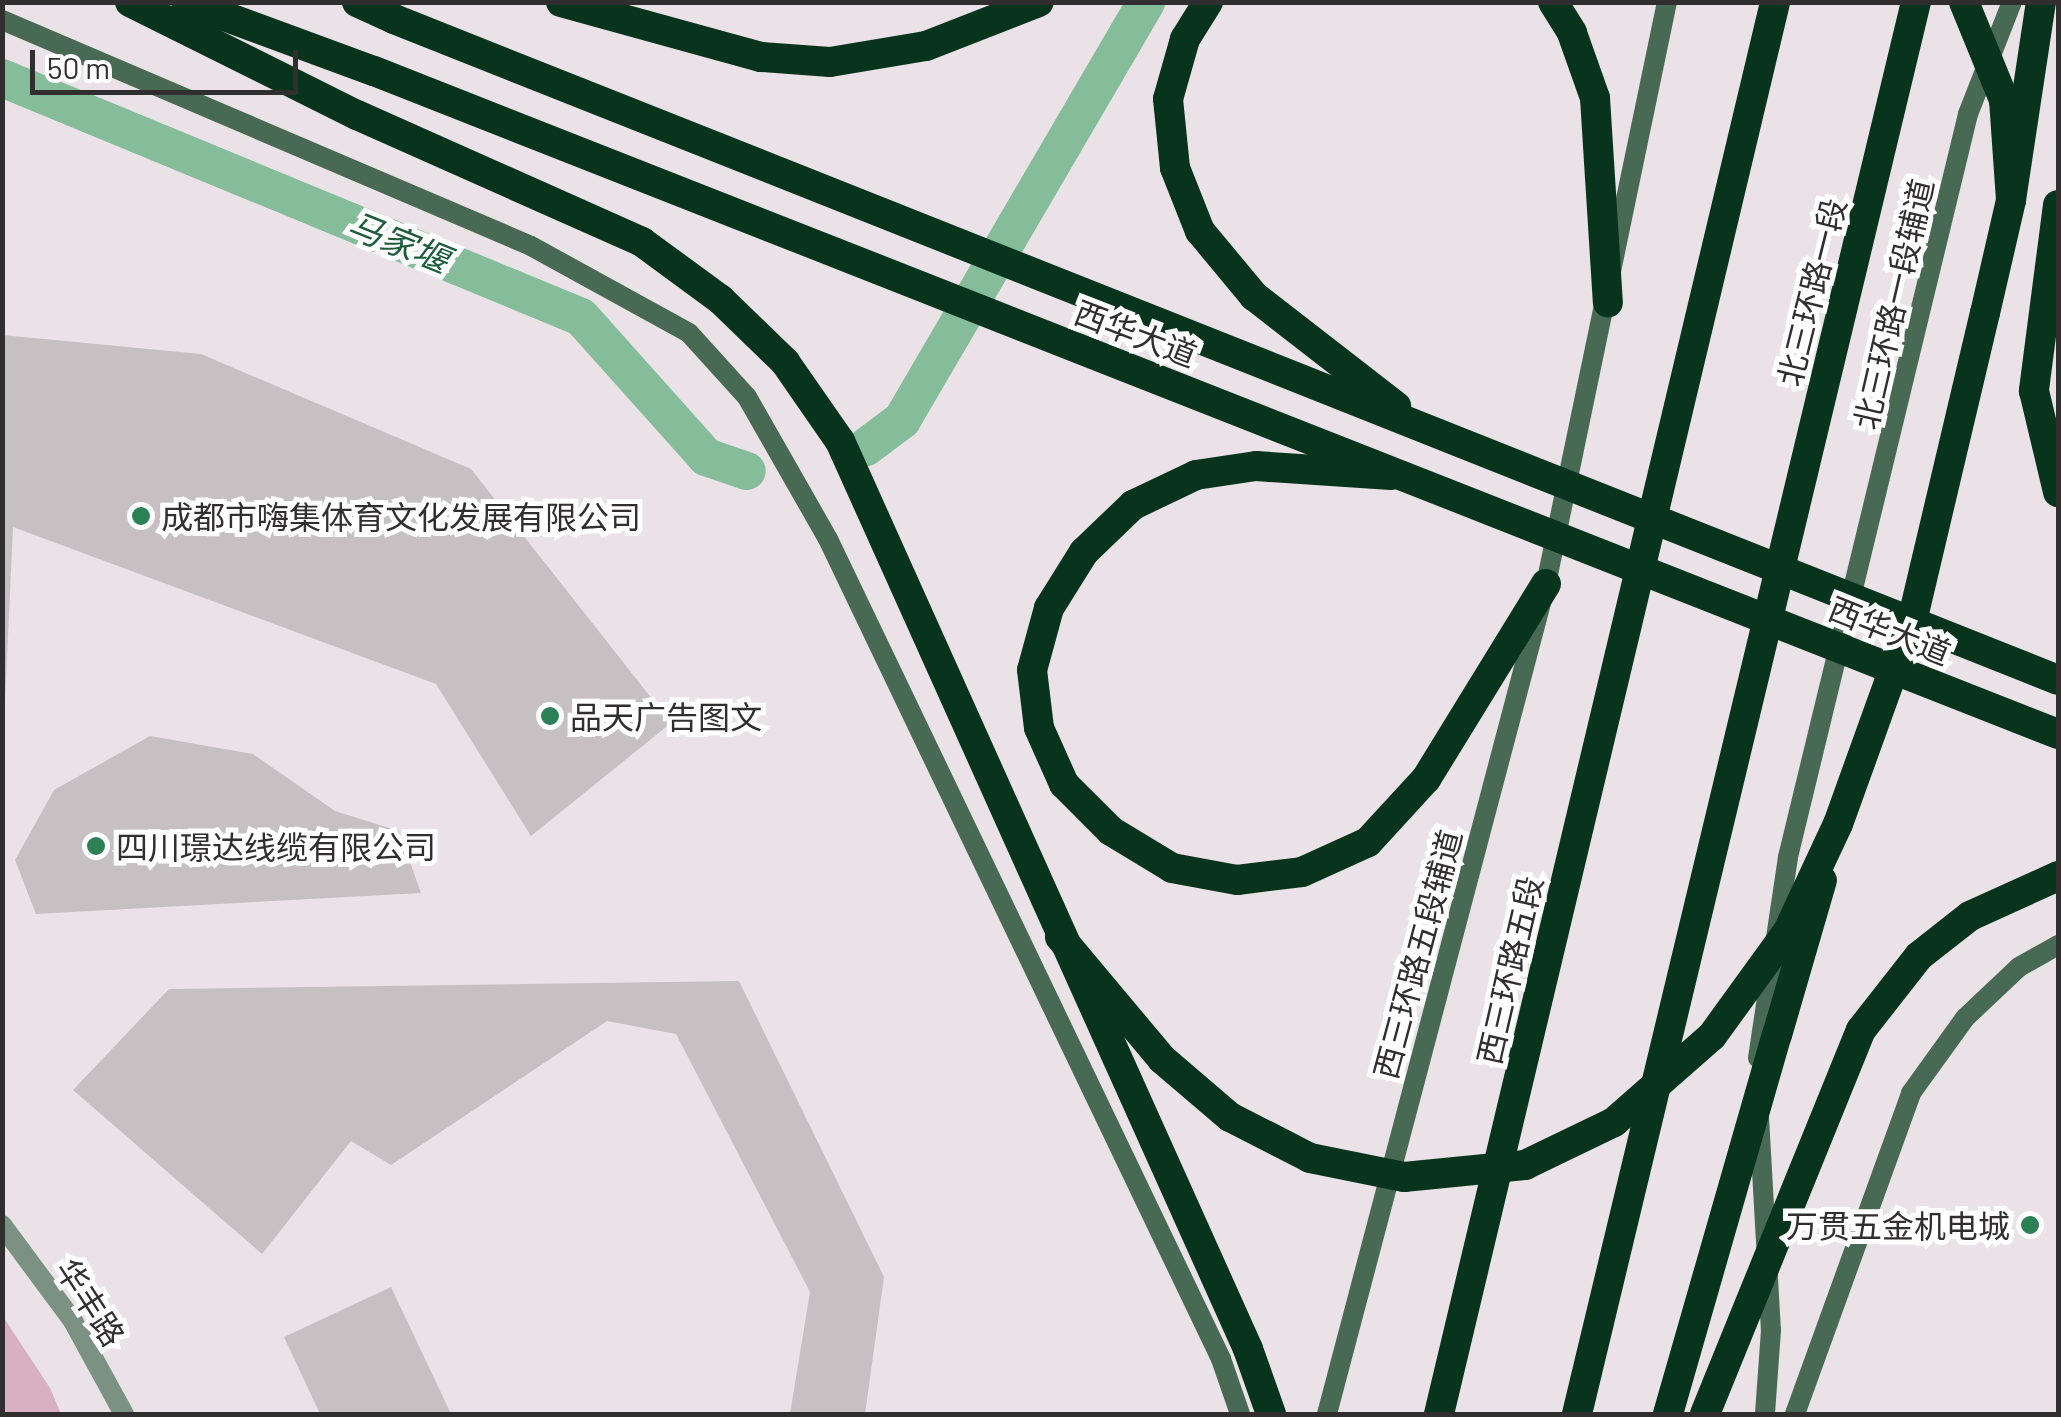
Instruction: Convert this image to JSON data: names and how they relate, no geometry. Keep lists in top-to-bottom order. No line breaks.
{"streets":{"highway":["北三环路一段","西华大道","西三环路五段"],"main road":["北三环路一段辅道","西三环路五段辅道"],"street":["华丰路"]},"water":["马家堰"],"places":["成都市嗨集体育文化发展有限公司","品天广告图文","四川璟达线缆有限公司","万贯五金机电城"],"scale_bar":"50 m"}
